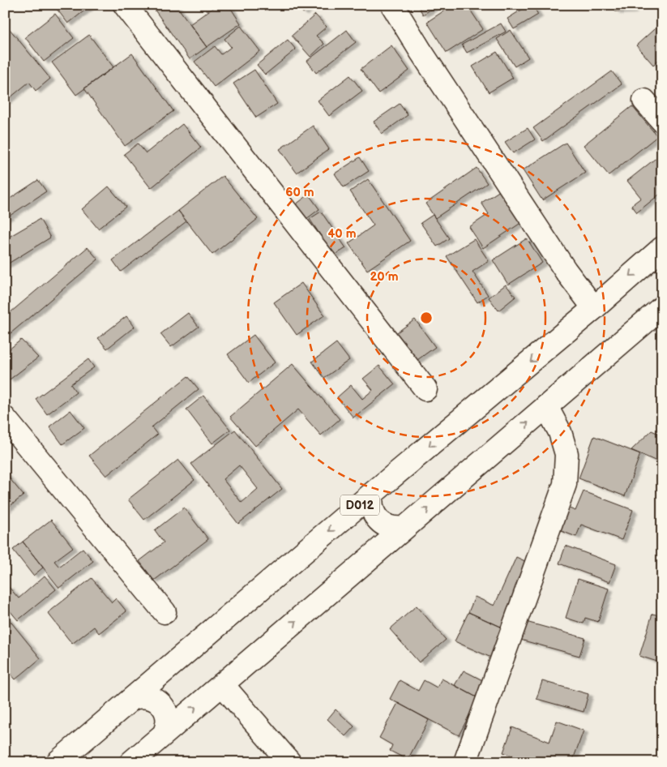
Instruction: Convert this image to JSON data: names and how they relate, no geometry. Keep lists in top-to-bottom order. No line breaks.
{"streets":{"main road":["D012"]},"rings":["60 m","40 m","20 m"]}
